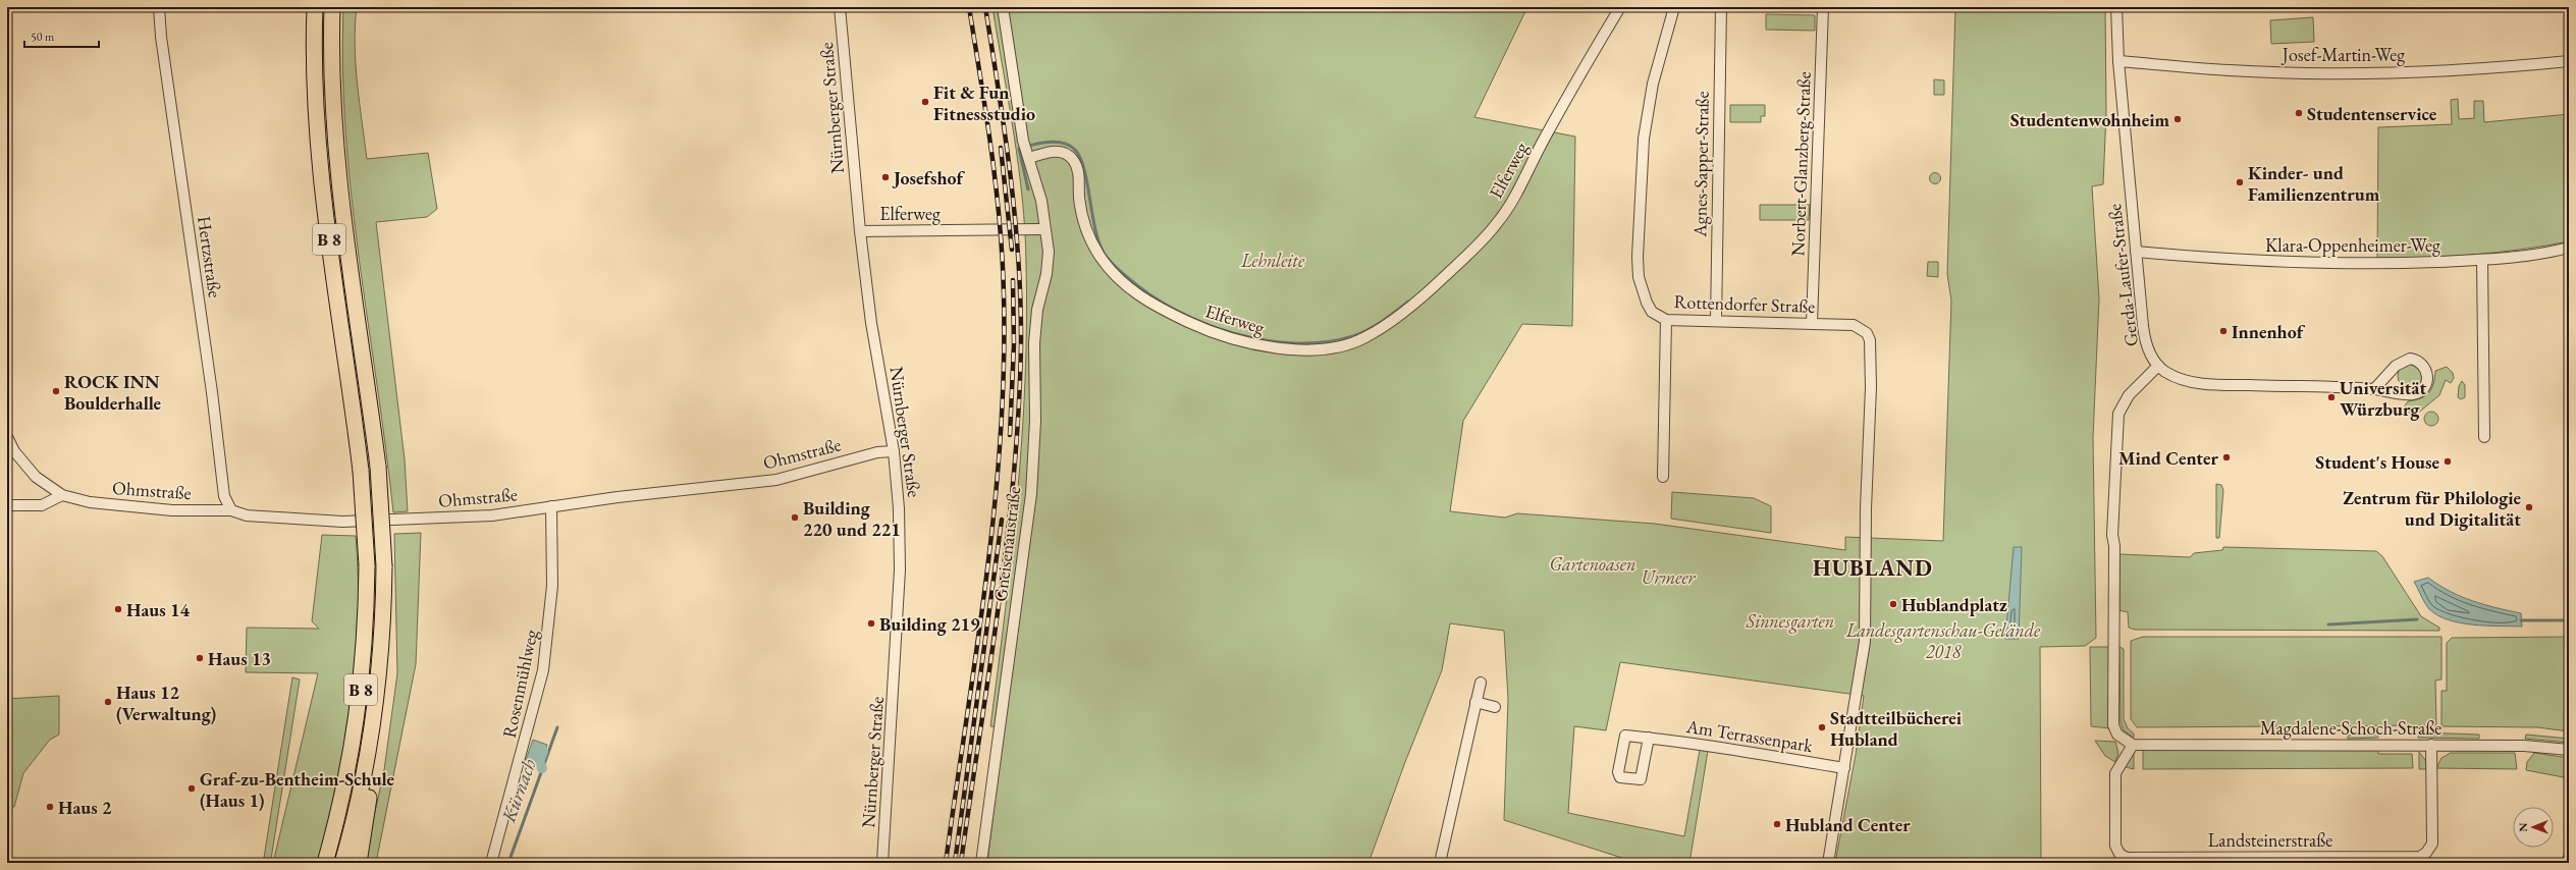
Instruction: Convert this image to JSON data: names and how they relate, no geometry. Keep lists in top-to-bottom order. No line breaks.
{"streets":{"highway":["B 8"],"street":["Josef-Martin-Weg","Nürnberger Straße","Agnes-Sapper-Straße","Norbert-Glanzberg-Straße","Elferweg","Klara-Oppenheimer-Weg","Hertzstraße","Gerda-Laufer-Straße","Rottendorfer Straße","Ohmstraße","Gneisenaustraße","Rosenmühlweg","Magdalene-Schoch-Straße","Am Terrassenpark","Landsteinerstraße"]},"crossings":[["Josef-Martin-Weg","Gerda-Laufer-Straße"],["Nürnberger Straße","Elferweg"],["Nürnberger Straße","Ohmstraße"],["Agnes-Sapper-Straße","Rottendorfer Straße"],["Norbert-Glanzberg-Straße","Rottendorfer Straße"],["Elferweg","Gneisenaustraße"],["Klara-Oppenheimer-Weg","Gerda-Laufer-Straße"],["Hertzstraße","Ohmstraße"],["Gerda-Laufer-Straße","Magdalene-Schoch-Straße"],["Gerda-Laufer-Straße","Landsteinerstraße"],["Rottendorfer Straße","Am Terrassenpark"],["Ohmstraße","Rosenmühlweg"],["Magdalene-Schoch-Straße","Landsteinerstraße"]],"districts":["HUBLAND"],"water":["Kürnach"],"parks":["Lehnleite","Gartenoasen","Urmeer","Sinnesgarten","Landesgartenschau-Gelände 2018"],"places":["Fit & Fun Fitnessstudio","Studentenservice","Studentenwohnheim","Josefshof","Kinder- und Familienzentrum","Innenhof","ROCK INN Boulderhalle","Universität Würzburg","Mind Center","Student's House","Zentrum für Philologie und Digitalität","Building 220 und 221","Hublandplatz","Haus 14","Building 219","Haus 13","Haus 12 (Verwaltung)","Stadtteilbücherei Hubland","Graf-zu-Bentheim-Schule (Haus 1)","Haus 2","Hubland Center"],"scale_bar":"50 m","north":"left"}
